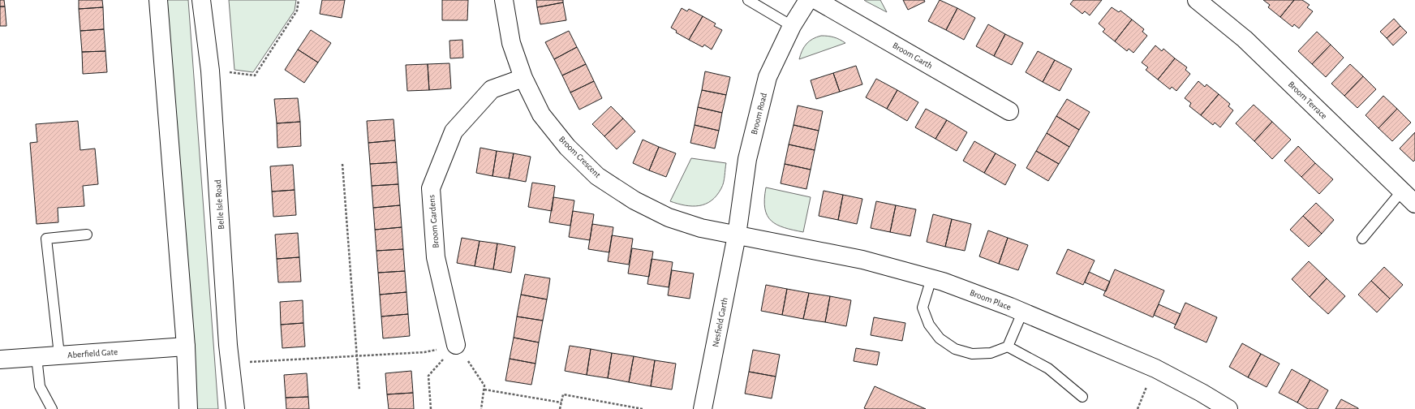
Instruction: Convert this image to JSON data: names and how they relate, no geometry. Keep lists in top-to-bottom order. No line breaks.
{"streets":{"street":["Broom Garth","Broom Terrace","Broom Road","Broom Crescent","Belle Isle Road","Broom Gardens","Broom Place","Nesfield Garth","Aberfield Gate"]},"crossings":[["Broom Road","Broom Crescent"],["Broom Road","Broom Place"],["Broom Road","Nesfield Garth"],["Broom Crescent","Broom Gardens"],["Broom Crescent","Broom Place"],["Broom Crescent","Nesfield Garth"],["Broom Place","Nesfield Garth"]]}
